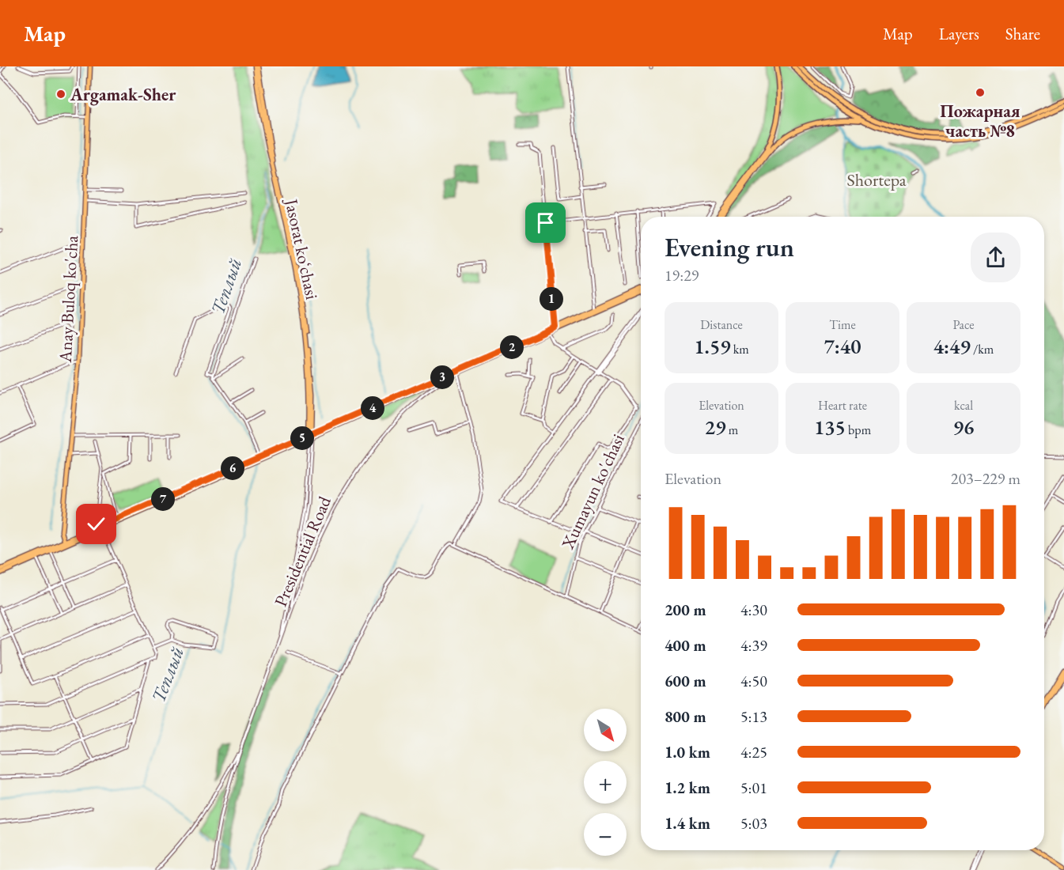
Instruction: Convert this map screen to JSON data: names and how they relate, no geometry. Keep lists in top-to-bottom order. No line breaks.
{"streets":{"main road":["Jasorat koʻchasi","Anay Buloq ko'cha"],"street":["Xumayun ko'chasi","Presidential Road"]},"water":["Теплый"],"parks":["Shortepa"],"places":["Пожарная часть №8","Argamak-Sher"],"north":"bottom right","page":{"header":"Map","nav":["Map","Layers","Share"],"heading":["Evening run","19:29"],"pins":["1","2","3","4","5","6","7"],"stats":[["Distance","1.59 km"],["Time","7:40"],["Pace","4:49 /km"],["Elevation","29 m"],["Heart rate","135 bpm"],["kcal","96"]],"chart":["Elevation","203–229 m"],"list":[{"name":"200 m","note":"4:30"},{"name":"400 m","note":"4:39"},{"name":"600 m","note":"4:50"},{"name":"800 m","note":"5:13"},{"name":"1.0 km","note":"4:25"},{"name":"1.2 km","note":"5:01"},{"name":"1.4 km","note":"5:03"}],"map_buttons":["+","−"]}}
